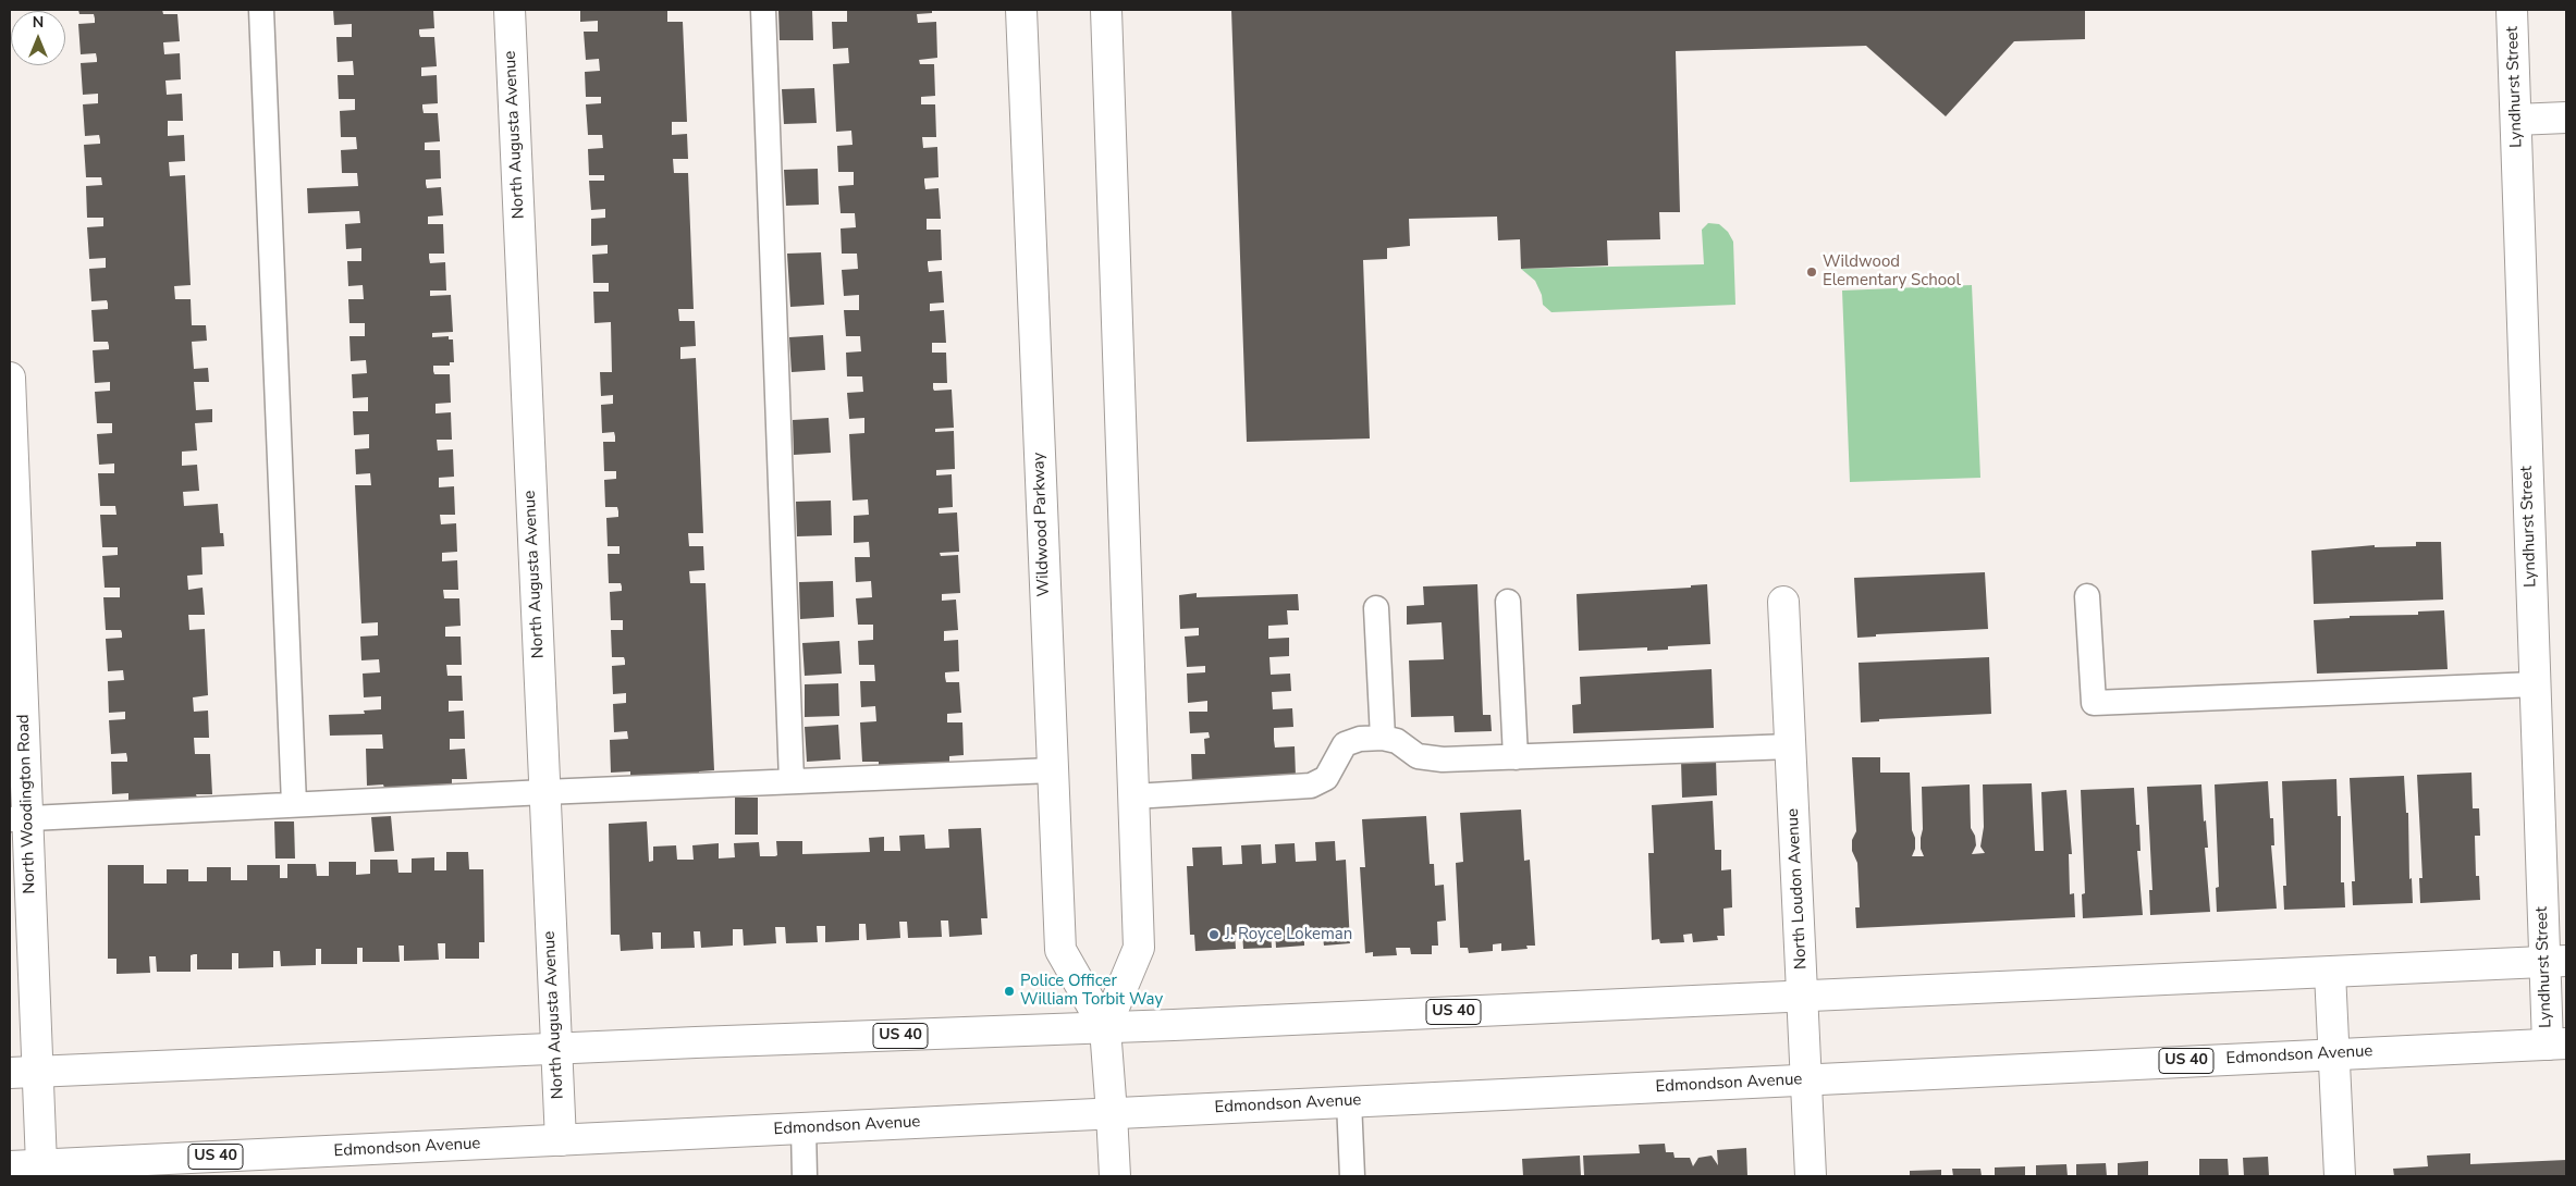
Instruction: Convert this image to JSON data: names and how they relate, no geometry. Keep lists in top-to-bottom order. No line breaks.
{"streets":{"street":["Lyndhurst Street","North Augusta Avenue","Wildwood Parkway","North Woodington Road","North Loudon Avenue","US 40","Edmondson Avenue"]},"crossings":[["Lyndhurst Street","US 40"],["Lyndhurst Street","Edmondson Avenue"],["North Augusta Avenue","US 40"],["North Augusta Avenue","Edmondson Avenue"],["Wildwood Parkway","US 40"],["Wildwood Parkway","Edmondson Avenue"],["North Woodington Road","US 40"],["North Woodington Road","Edmondson Avenue"],["North Loudon Avenue","US 40"],["North Loudon Avenue","Edmondson Avenue"]],"places":["Wildwood Elementary School","J. Royce Lokeman","Police Officer William Torbit Way"],"north":"top"}
